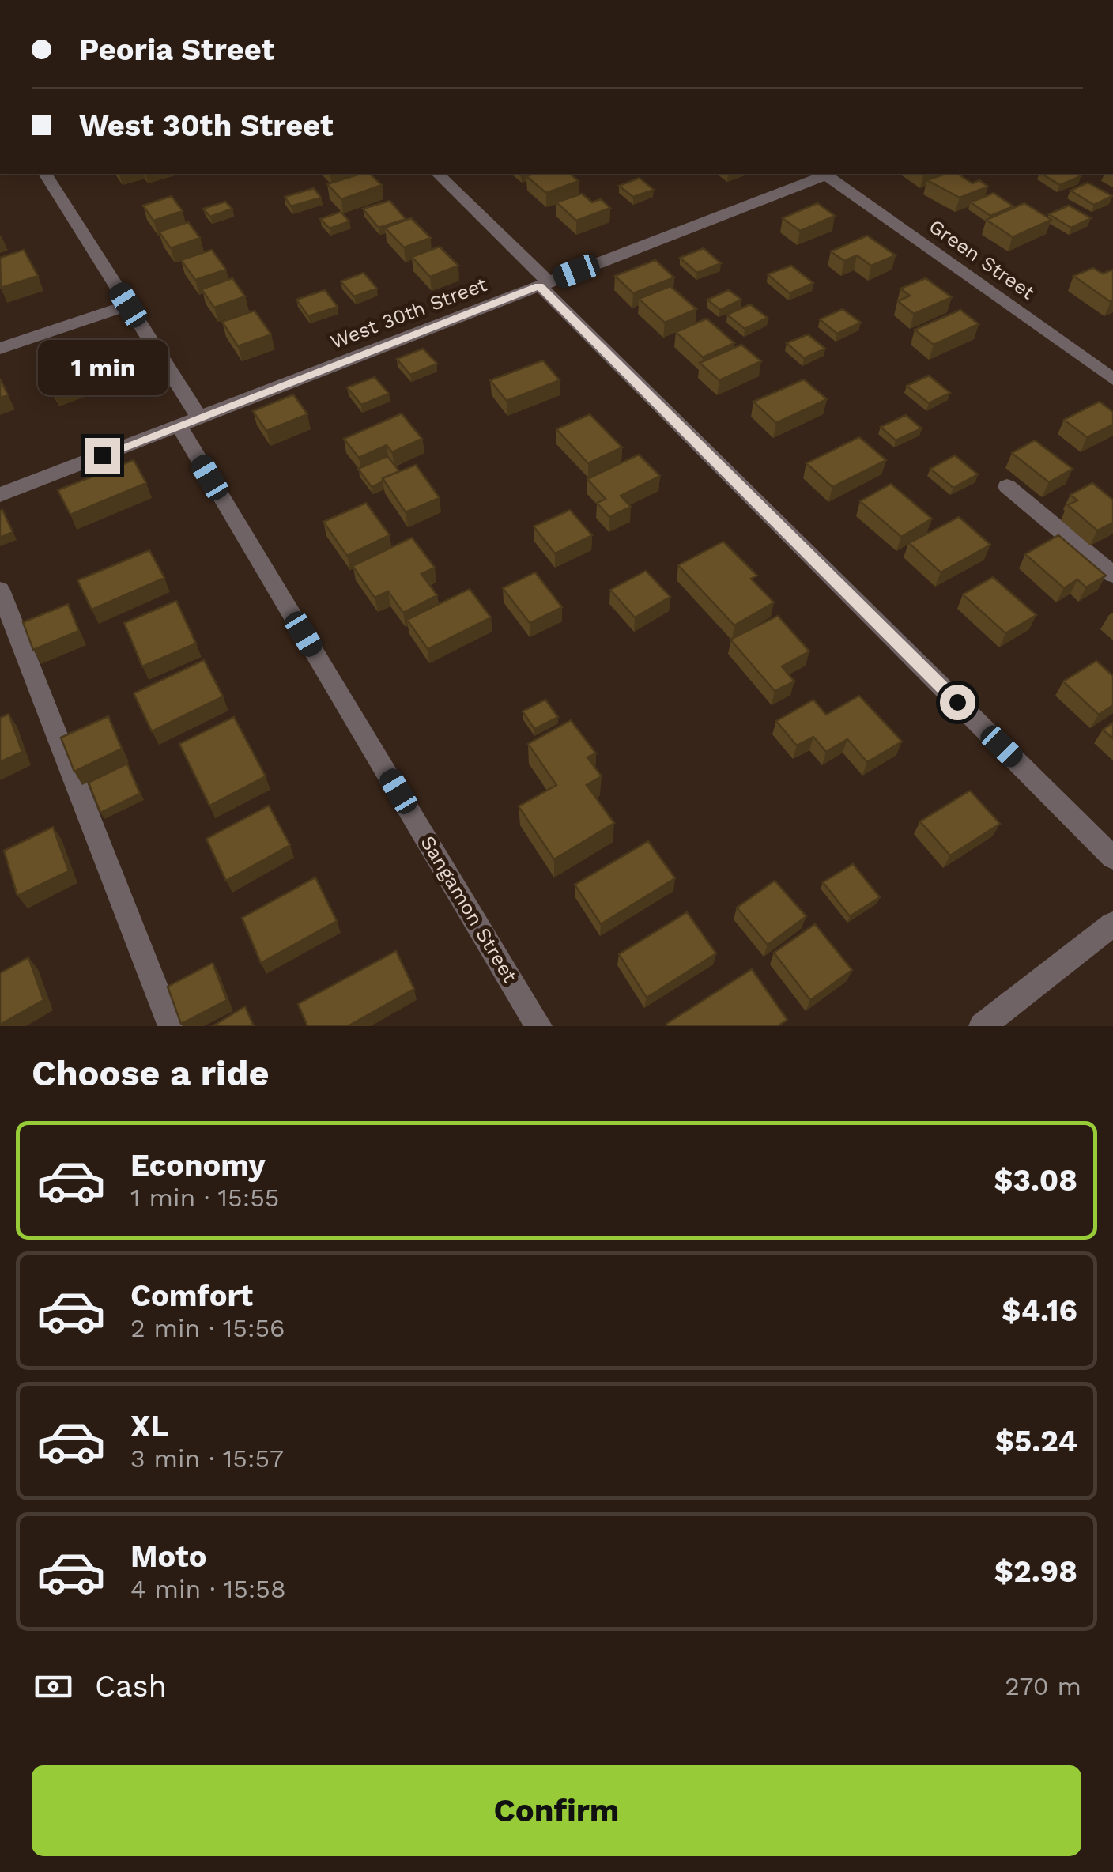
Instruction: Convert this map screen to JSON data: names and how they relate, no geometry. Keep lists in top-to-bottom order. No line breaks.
{"streets":{"street":["Green Street","West 30th Street","Sangamon Street"]},"crossings":[["West 30th Street","Sangamon Street"]],"page":{"banner":["Peoria Street","West 30th Street"],"bubble":"1 min","heading":"Choose a ride","list":[{"name":"Economy","note":"1 min · 15:55","value":"$3.08"},{"name":"Comfort","note":"2 min · 15:56","value":"$4.16"},{"name":"XL","note":"3 min · 15:57","value":"$5.24"},{"name":"Moto","note":"4 min · 15:58","value":"$2.98"}],"pay":["Cash","270 m"],"buttons":"Confirm"}}
